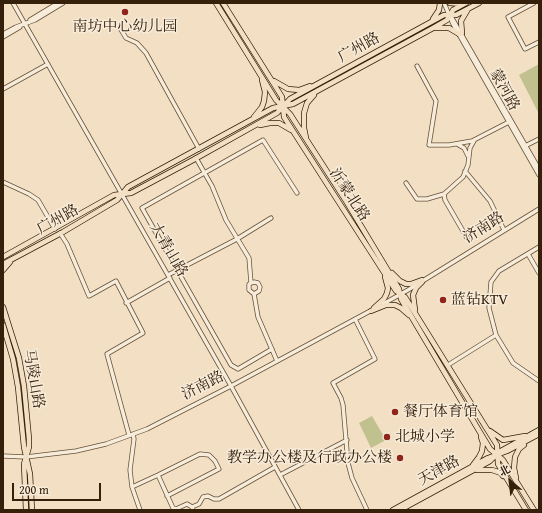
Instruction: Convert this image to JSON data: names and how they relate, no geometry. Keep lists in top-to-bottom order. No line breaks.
{"streets":{"main road":["广州路","沂蒙北路","马陵山路","天津路"],"street":["蒙河路","济南路","大青山路"]},"crossings":[["广州路","蒙河路"],["广州路","沂蒙北路"],["广州路","大青山路"],["沂蒙北路","济南路"],["沂蒙北路","天津路"],["济南路","大青山路"],["济南路","马陵山路"]],"places":["南坊中心幼儿园","蓝钻KTV","餐厅体育馆","北城小学","教学办公楼及行政办公楼"],"scale_bar":"200 m","north":"top left"}
